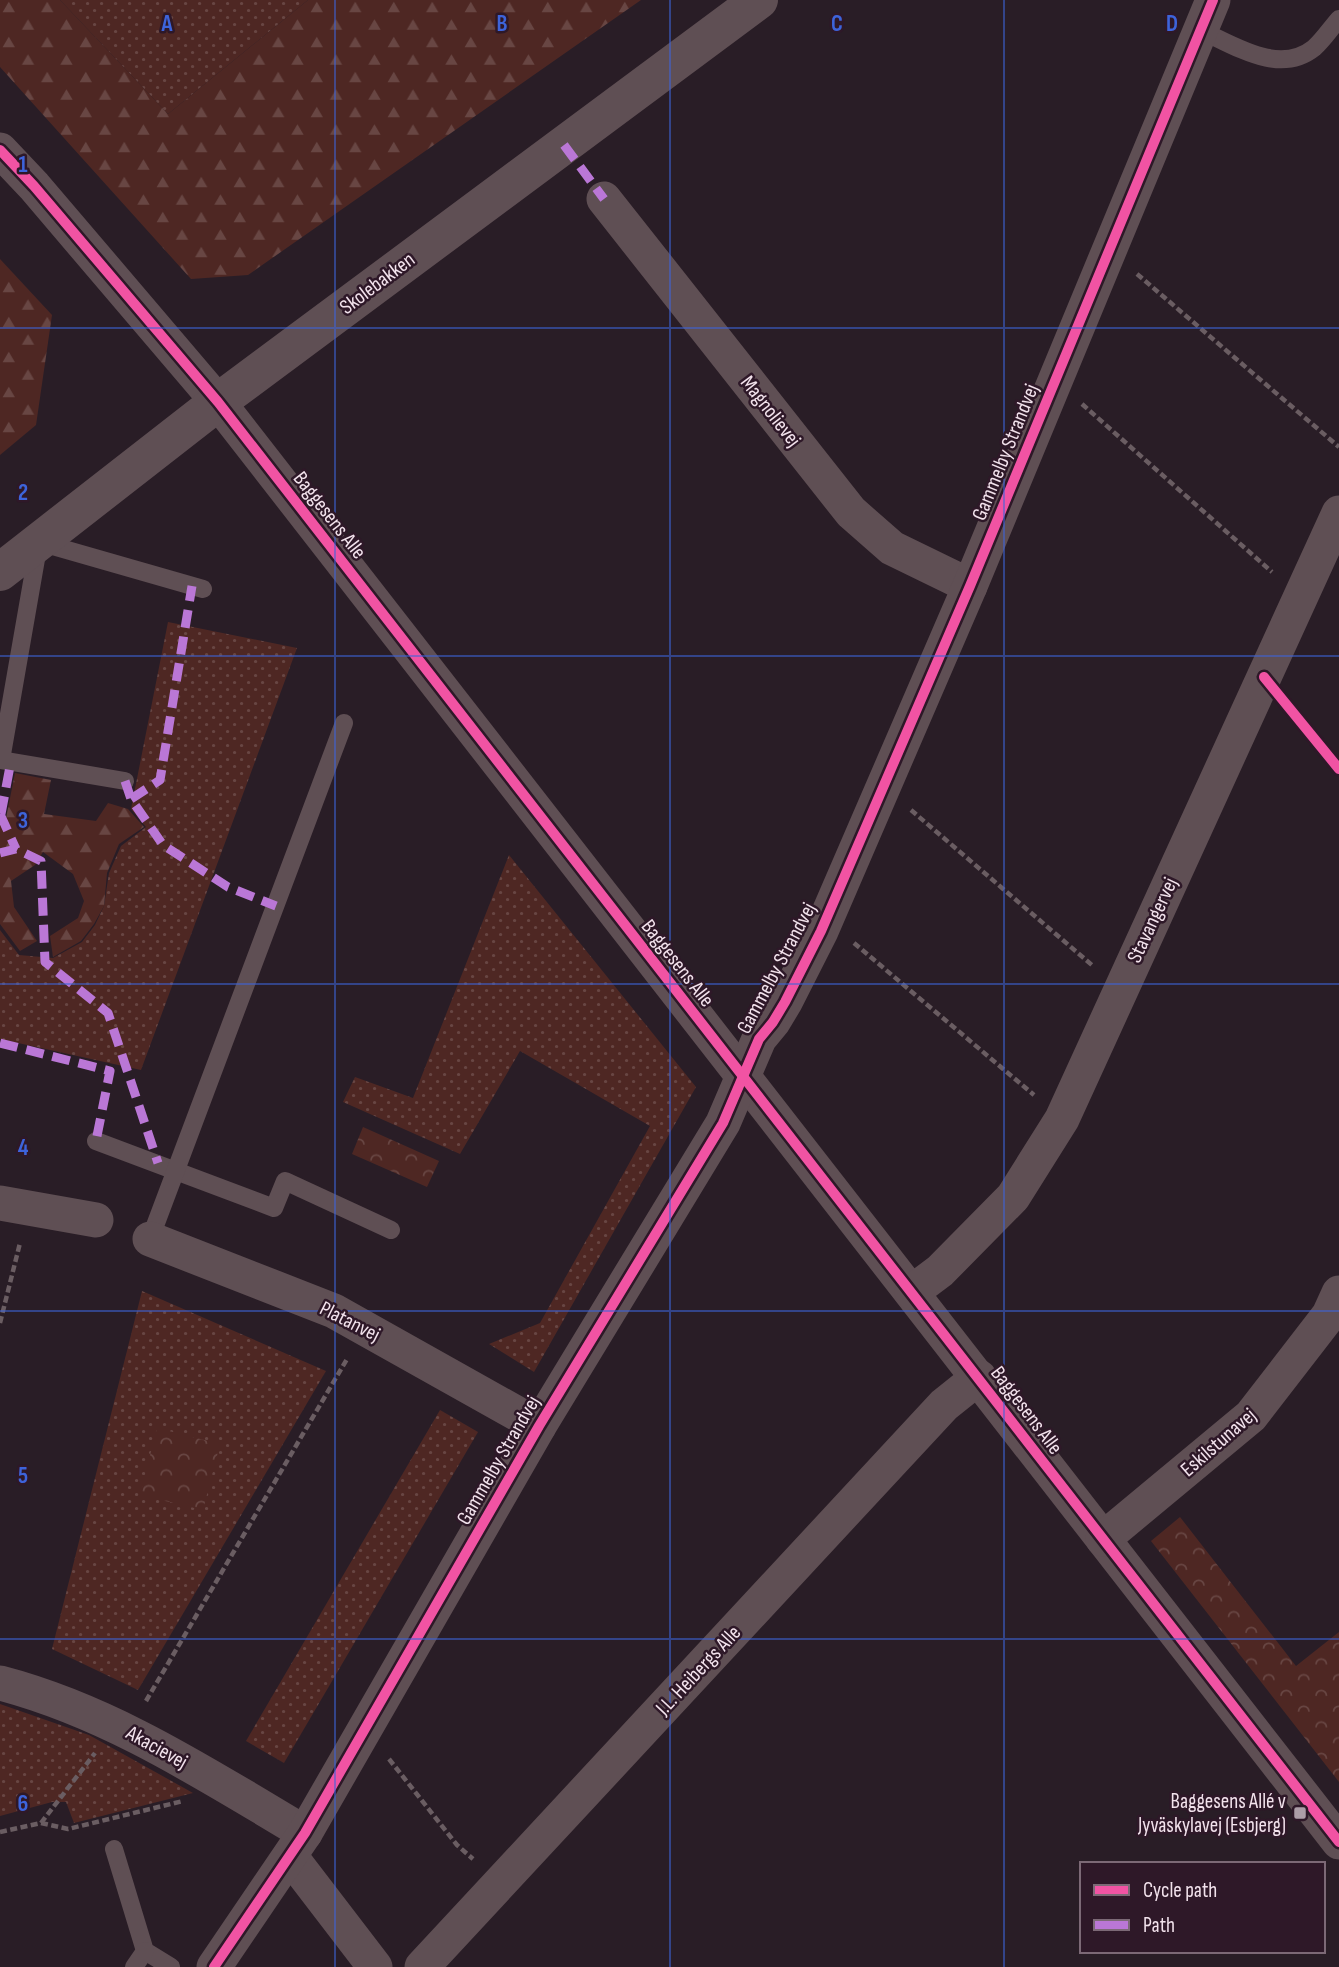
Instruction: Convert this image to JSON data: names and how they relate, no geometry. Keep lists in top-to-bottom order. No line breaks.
{"streets":{"street":["Skolebakken","Magnolievej","Gammelby Strandvej","Baggesens Alle","Stavangervej","Platanvej","Eskilstunavej","J.L. Heibergs Alle","Akacievej"]},"crossings":[["Skolebakken","Baggesens Alle"],["Magnolievej","Gammelby Strandvej"],["Gammelby Strandvej","Baggesens Alle"],["Gammelby Strandvej","Platanvej"],["Gammelby Strandvej","Akacievej"],["Baggesens Alle","Stavangervej"],["Baggesens Alle","Eskilstunavej"],["Baggesens Alle","J.L. Heibergs Alle"]],"places":{"transit":["Baggesens Allé v Jyväskylavej (Esbjerg)"]},"legend":["Cycle path","Path"],"grid":{"columns":["A","B","C","D"],"rows":["1","2","3","4","5","6"]}}
